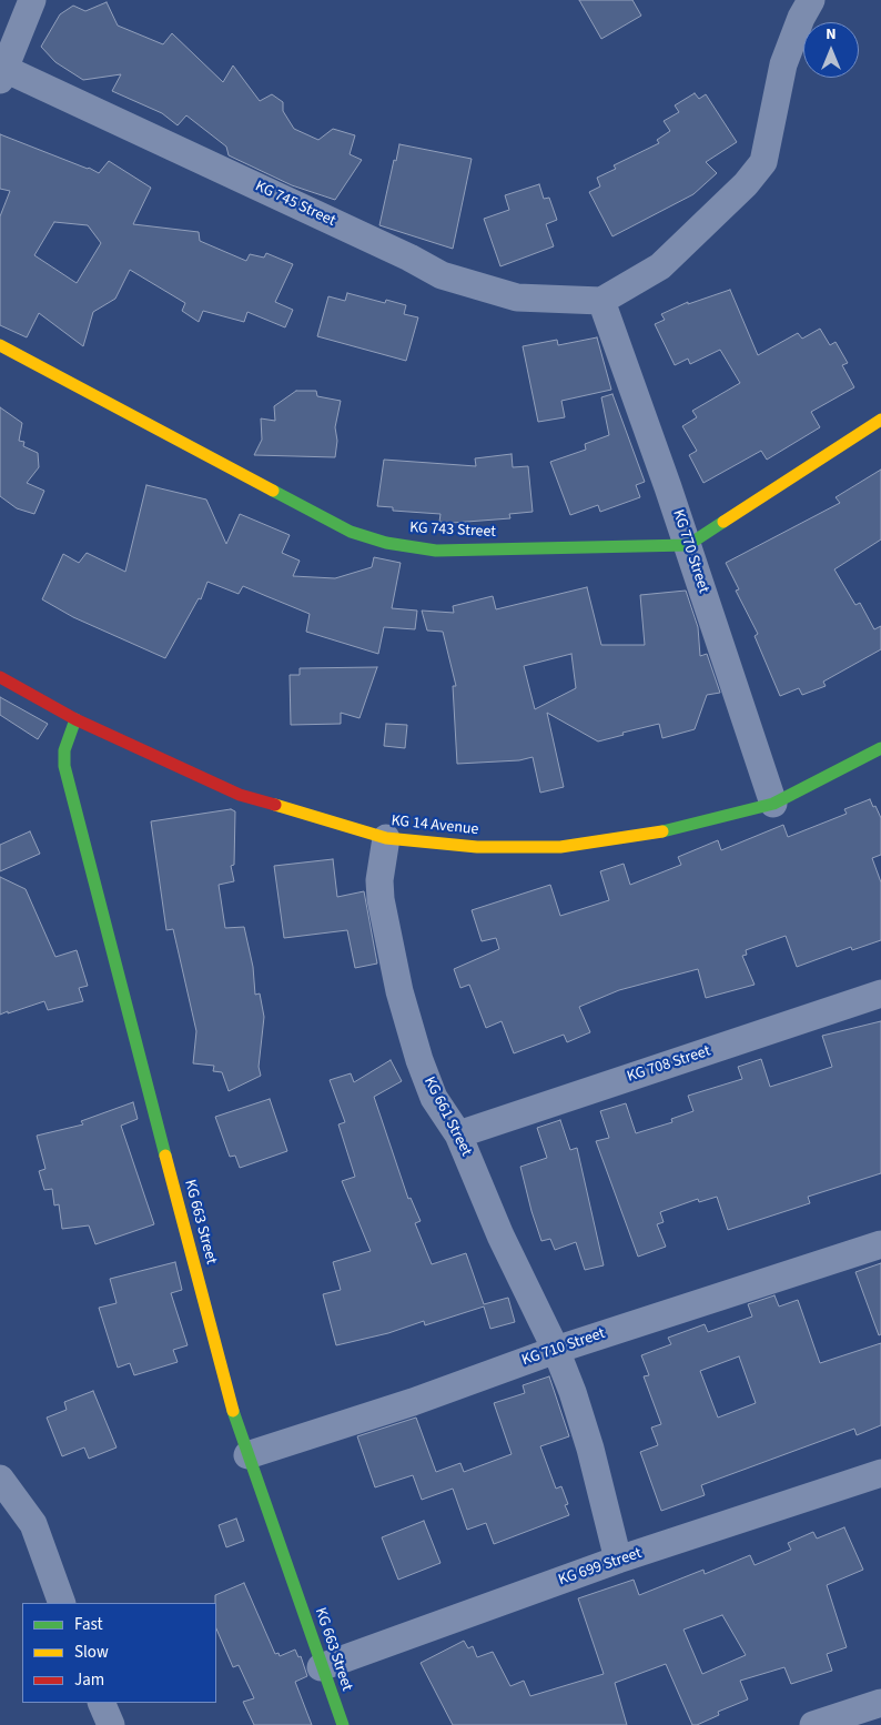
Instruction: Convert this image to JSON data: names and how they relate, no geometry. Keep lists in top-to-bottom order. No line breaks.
{"streets":{"street":["KG 745 Street","KG 743 Street","KG 770 Street","KG 14 Avenue","KG 708 Street","KG 661 Street","KG 663 Street","KG 710 Street","KG 699 Street"]},"crossings":[["KG 745 Street","KG 770 Street"],["KG 743 Street","KG 770 Street"],["KG 770 Street","KG 14 Avenue"],["KG 14 Avenue","KG 661 Street"],["KG 14 Avenue","KG 663 Street"],["KG 708 Street","KG 661 Street"],["KG 661 Street","KG 710 Street"],["KG 661 Street","KG 699 Street"],["KG 663 Street","KG 710 Street"],["KG 663 Street","KG 699 Street"]],"legend":["Fast","Slow","Jam"],"north":"top"}
